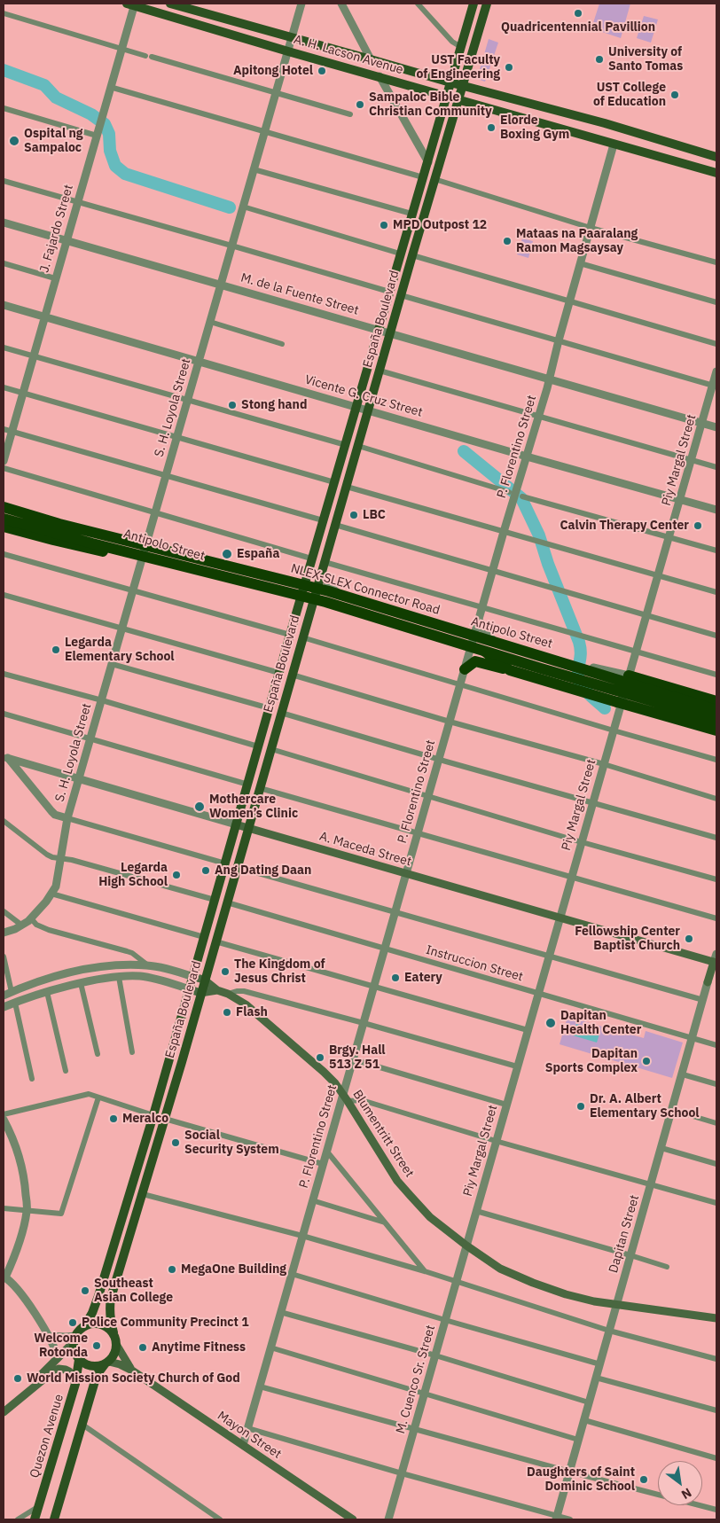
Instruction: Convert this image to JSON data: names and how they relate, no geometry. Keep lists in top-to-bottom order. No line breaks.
{"streets":{"highway":["NLEX-SLEX Connector Road"],"main road":["A. H. Lacson Avenue","España Boulevard","A. Maceda Street","Blumentritt Street","Dapitan Street","Mayon Street","Quezon Avenue"],"street":["J. Fajardo Street","M. de la Fuente Street","Vicente G. Cruz Street","S. H. Loyola Street","P. Florentino Street","Piy Margal Street","Antipolo Street","Instruccion Street","M. Cuenco Sr. Street"]},"crossings":[["A. H. Lacson Avenue","J. Fajardo Street"],["A. H. Lacson Avenue","España Boulevard"],["A. H. Lacson Avenue","S. H. Loyola Street"],["A. H. Lacson Avenue","P. Florentino Street"],["J. Fajardo Street","M. de la Fuente Street"],["J. Fajardo Street","Vicente G. Cruz Street"],["M. de la Fuente Street","España Boulevard"],["M. de la Fuente Street","S. H. Loyola Street"],["M. de la Fuente Street","P. Florentino Street"],["M. de la Fuente Street","Piy Margal Street"],["España Boulevard","Vicente G. Cruz Street"],["España Boulevard","Antipolo Street"],["España Boulevard","A. Maceda Street"],["España Boulevard","Instruccion Street"],["España Boulevard","Blumentritt Street"],["España Boulevard","Mayon Street"],["España Boulevard","Quezon Avenue"],["Vicente G. Cruz Street","S. H. Loyola Street"],["Vicente G. Cruz Street","P. Florentino Street"],["Vicente G. Cruz Street","Piy Margal Street"],["S. H. Loyola Street","Antipolo Street"],["S. H. Loyola Street","A. Maceda Street"],["P. Florentino Street","Antipolo Street"],["P. Florentino Street","A. Maceda Street"],["P. Florentino Street","Instruccion Street"],["P. Florentino Street","Blumentritt Street"],["P. Florentino Street","Mayon Street"],["Piy Margal Street","Antipolo Street"],["Piy Margal Street","A. Maceda Street"],["Piy Margal Street","Instruccion Street"],["Piy Margal Street","Blumentritt Street"],["Piy Margal Street","M. Cuenco Sr. Street"],["A. Maceda Street","Dapitan Street"],["Instruccion Street","Dapitan Street"],["Blumentritt Street","Dapitan Street"],["Blumentritt Street","M. Cuenco Sr. Street"],["Mayon Street","Quezon Avenue"]],"places":["Quadricentennial Pavillion","University of Santo Tomas","UST Faculty of Engineering","Apitong Hotel","UST College of Education","Sampaloc Bible Christian Community","Elorde Boxing Gym","Ospital ng Sampaloc","MPD Outpost 12","Mataas na Paaralang Ramon Magsaysay","Stong hand","LBC","Calvin Therapy Center","España","Legarda Elementary School","Mothercare Women’s Clinic","Ang Dating Daan","Legarda High School","Fellowship Center Baptist Church","The Kingdom of Jesus Christ","Eatery","Flash","Dapitan Health Center","Brgy. Hall 513 Z 51","Dapitan Sports Complex","Dr. A. Albert Elementary School","Meralco","Social Security System","MegaOne Building","Southeast Asian College","Police Community Precinct 1","Welcome Rotonda","Anytime Fitness","World Mission Society Church of God","Daughters of Saint Dominic School"],"north":"bottom right"}
